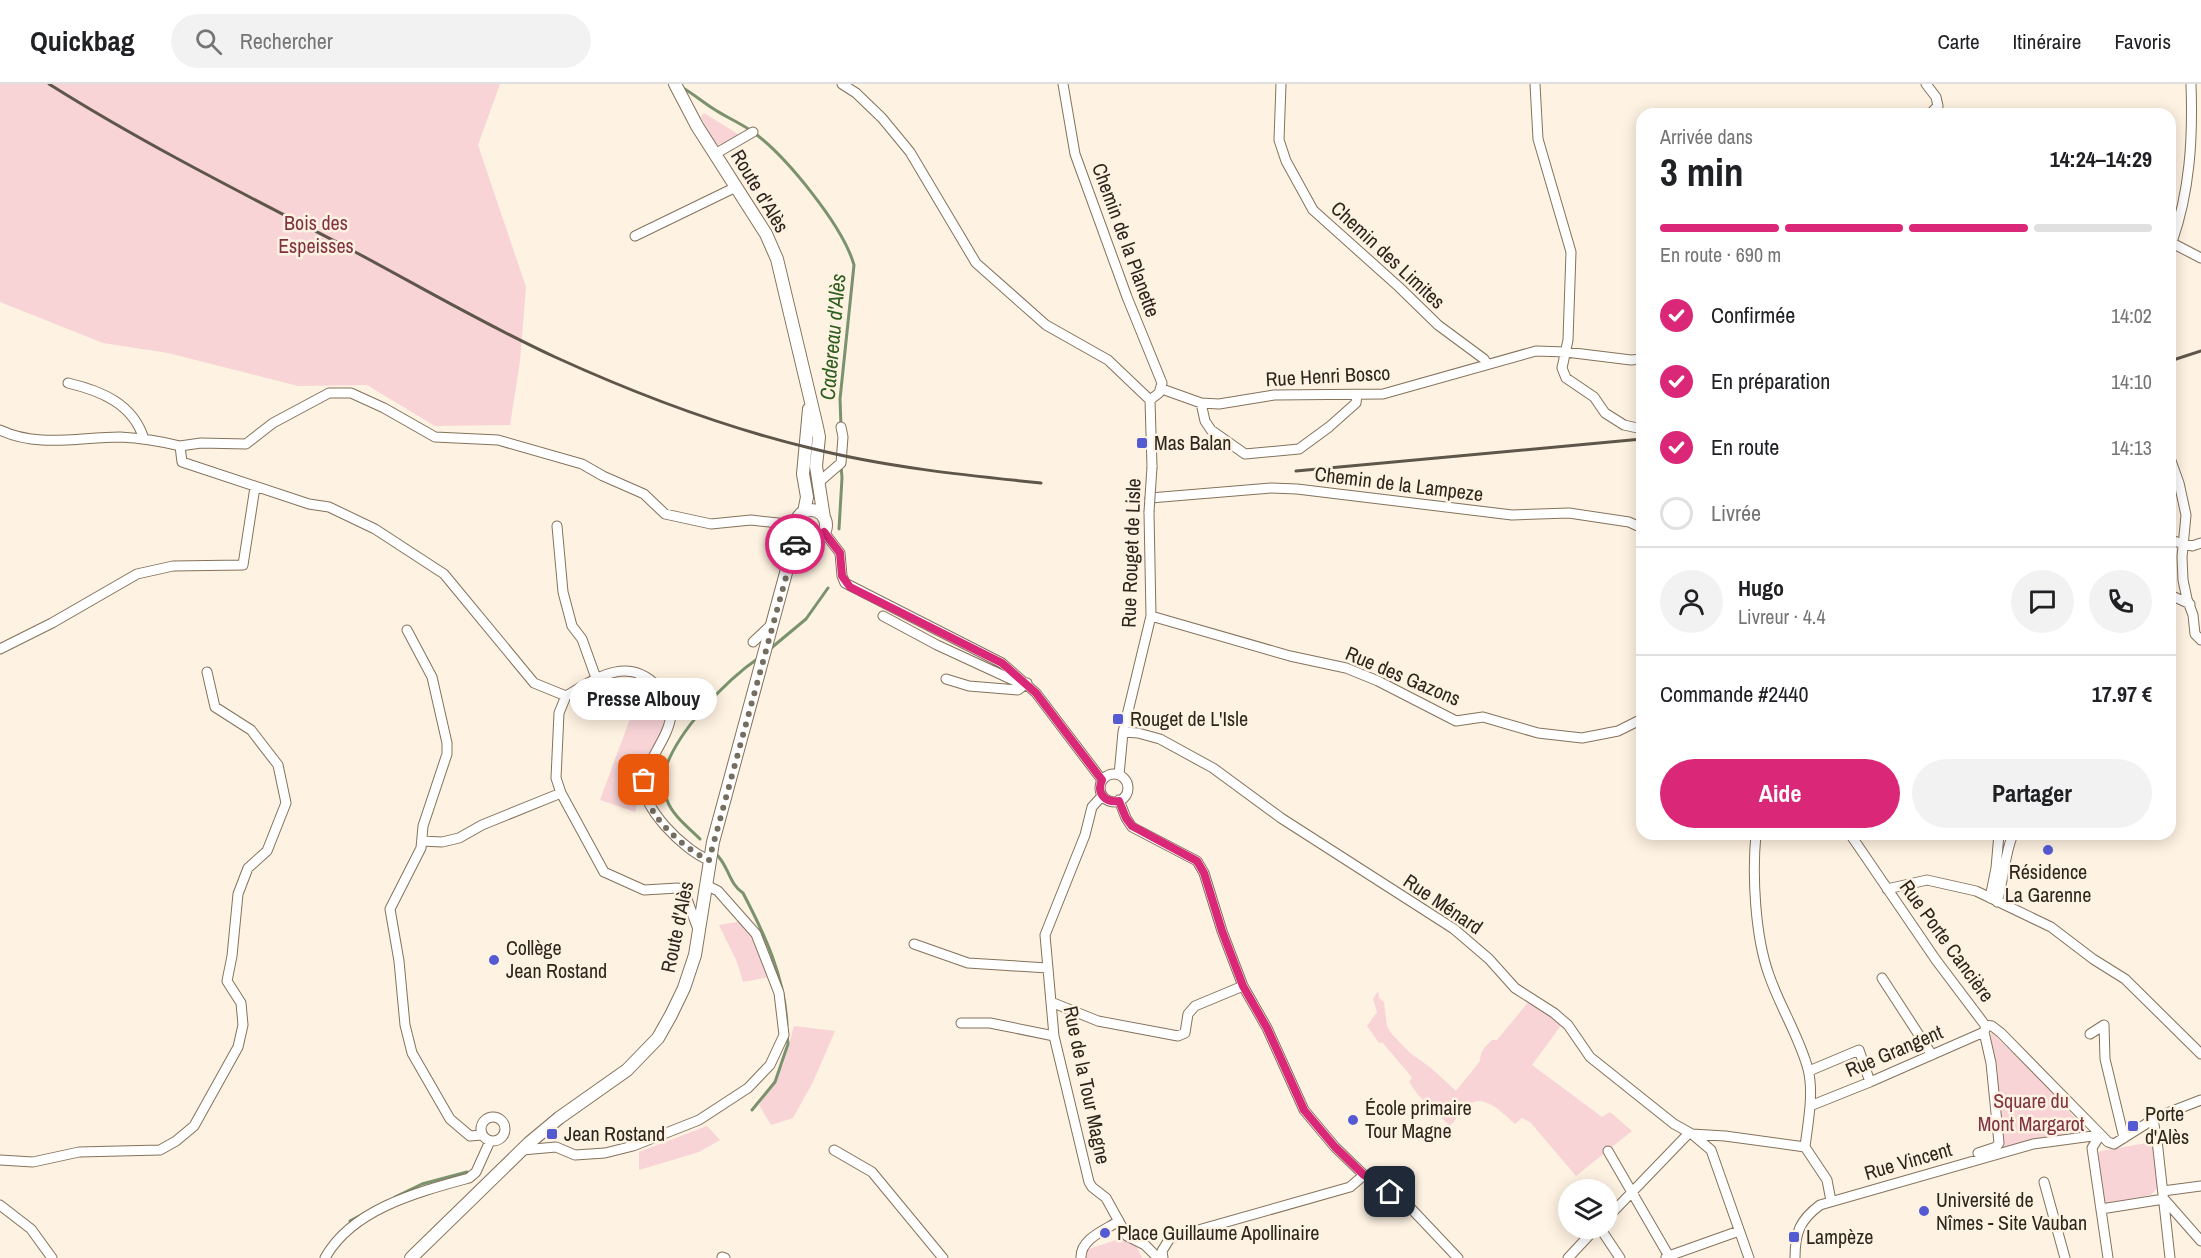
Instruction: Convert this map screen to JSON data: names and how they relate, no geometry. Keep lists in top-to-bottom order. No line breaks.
{"streets":{"main road":["Route d'Alès"],"street":["Chemin de la Planette","Chemin des Limites","Rue Henri Bosco","Chemin de la Lampeze","Rue Rouget de Lisle","Rue des Gazons","Rue Ménard","Rue Porte Cancière","Rue Grangent","Rue de la Tour Magne","Rue Vincent"]},"crossings":[["Chemin de la Planette","Rue Henri Bosco"],["Chemin des Limites","Rue Henri Bosco"],["Chemin de la Lampeze","Rue Rouget de Lisle"],["Rue Rouget de Lisle","Rue des Gazons"],["Rue Rouget de Lisle","Rue Ménard"],["Rue Rouget de Lisle","Rue de la Tour Magne"],["Rue Porte Cancière","Rue Grangent"],["Rue Porte Cancière","Rue Vincent"]],"water":["Cadereau d'Alès"],"parks":["Bois des Espeisses","Square du Mont Margarot"],"places":{"transit":["Mas Balan","Rouget de L'Isle","Porte d'Alès","Jean Rostand","Lampèze"],"other":["Presse Albouy","Résidence La Garenne","Collège Jean Rostand","École primaire Tour Magne","Université de Nîmes - Site Vauban","Place Guillaume Apollinaire"]},"page":{"header":"Quickbag","search":"Rechercher","nav":["Carte","Itinéraire","Favoris"],"heading":["3 min","Arrivée dans","14:24–14:29"],"panel":["Hugo","Livreur · 4.4","Commande #2440","17.97 €"],"bar":"En route · 690 m","list":[["Confirmée","14:02"],["En préparation","14:10"],["En route","14:13"],"Livrée"],"bubble":"Presse Albouy","buttons":["Aide","Partager"]}}
